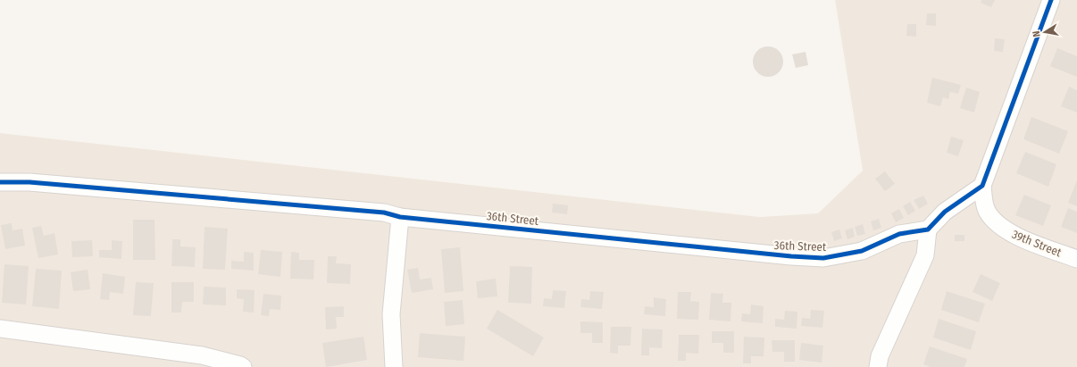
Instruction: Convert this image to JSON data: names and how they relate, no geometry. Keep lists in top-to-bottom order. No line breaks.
{"streets":{"street":["36th Street","39th Street"]},"north":"left"}
